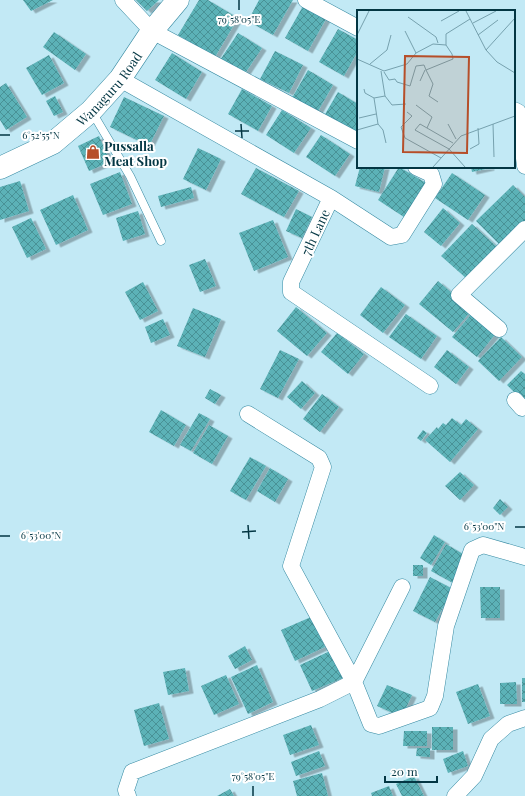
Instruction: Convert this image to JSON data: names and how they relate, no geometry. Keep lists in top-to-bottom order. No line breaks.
{"streets":{"street":["Wanaguru Road","7th Lane"]},"crossings":[["Wanaguru Road","7th Lane"]],"places":{"shop":["Pussalla Meat Shop"]},"scale_bar":"20 m","coordinates":["79°58'05\"E","6°52'55\"N","6°53'00\"N"]}
